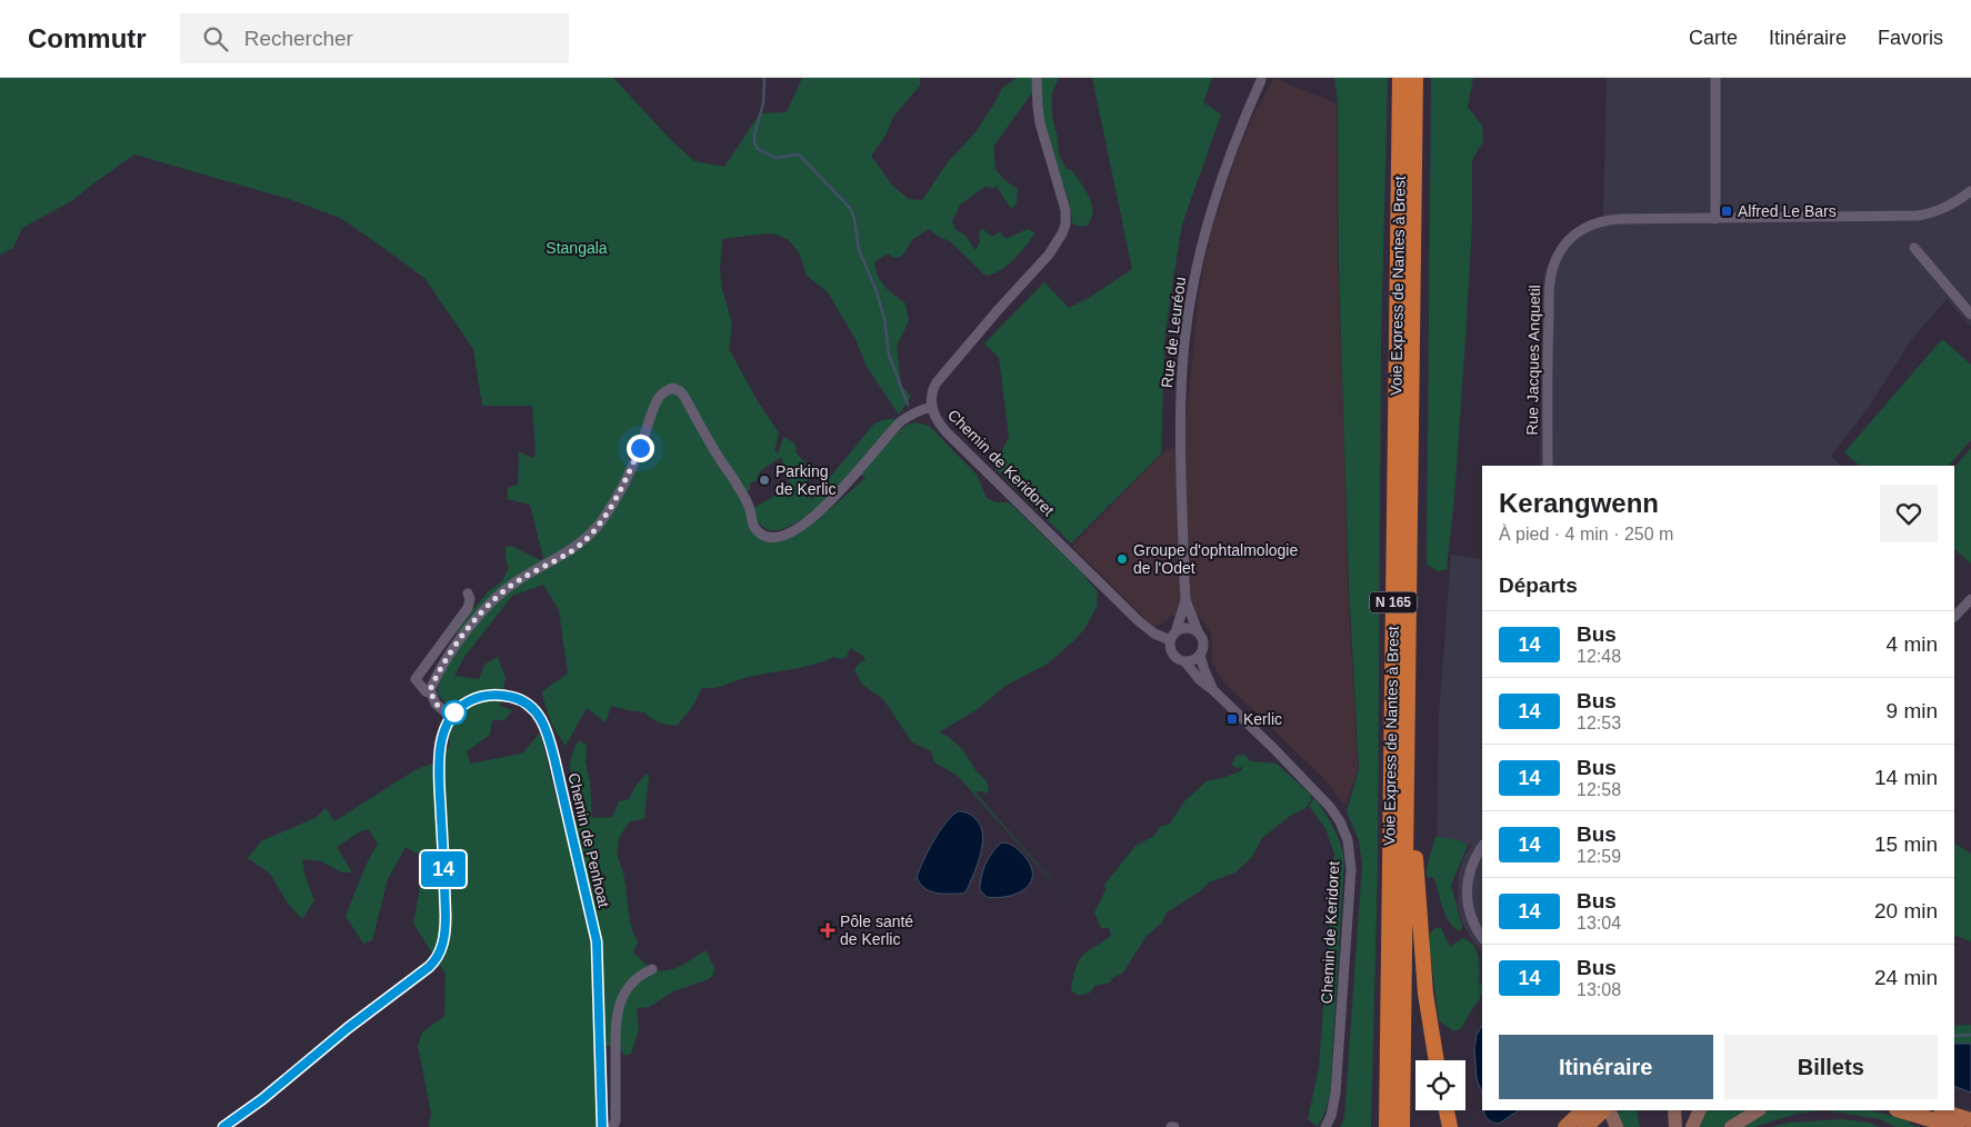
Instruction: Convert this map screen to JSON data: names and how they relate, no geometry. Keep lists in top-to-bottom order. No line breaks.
{"streets":{"highway":["Voie Express de Nantes à Brest","N 165"],"street":["Rue de Leuréou","Rue Jacques Anquetil","Chemin de Keridoret","Chemin de Penhoat"]},"crossings":[["Rue de Leuréou","Chemin de Keridoret"]],"parks":["Stangala"],"places":{"transit":["Alfred Le Bars","Kerlic"],"other":["Parking de Kerlic","Groupe d'ophtalmologie de l'Odet"],"health":["Pôle santé de Kerlic"]},"lines":["bus line 14"],"page":{"header":"Commutr","search":"Rechercher","nav":["Carte","Itinéraire","Favoris"],"on_map":"14","heading":[["Kerangwenn","À pied · 4 min · 250 m"],"Départs"],"list":[{"mark":"14","name":"Bus","note":"12:48","value":"4 min"},{"mark":"14","name":"Bus","note":"12:53","value":"9 min"},{"mark":"14","name":"Bus","note":"12:58","value":"14 min"},{"mark":"14","name":"Bus","note":"12:59","value":"15 min"},{"mark":"14","name":"Bus","note":"13:04","value":"20 min"},{"mark":"14","name":"Bus","note":"13:08","value":"24 min"}],"buttons":["Itinéraire","Billets"]}}
